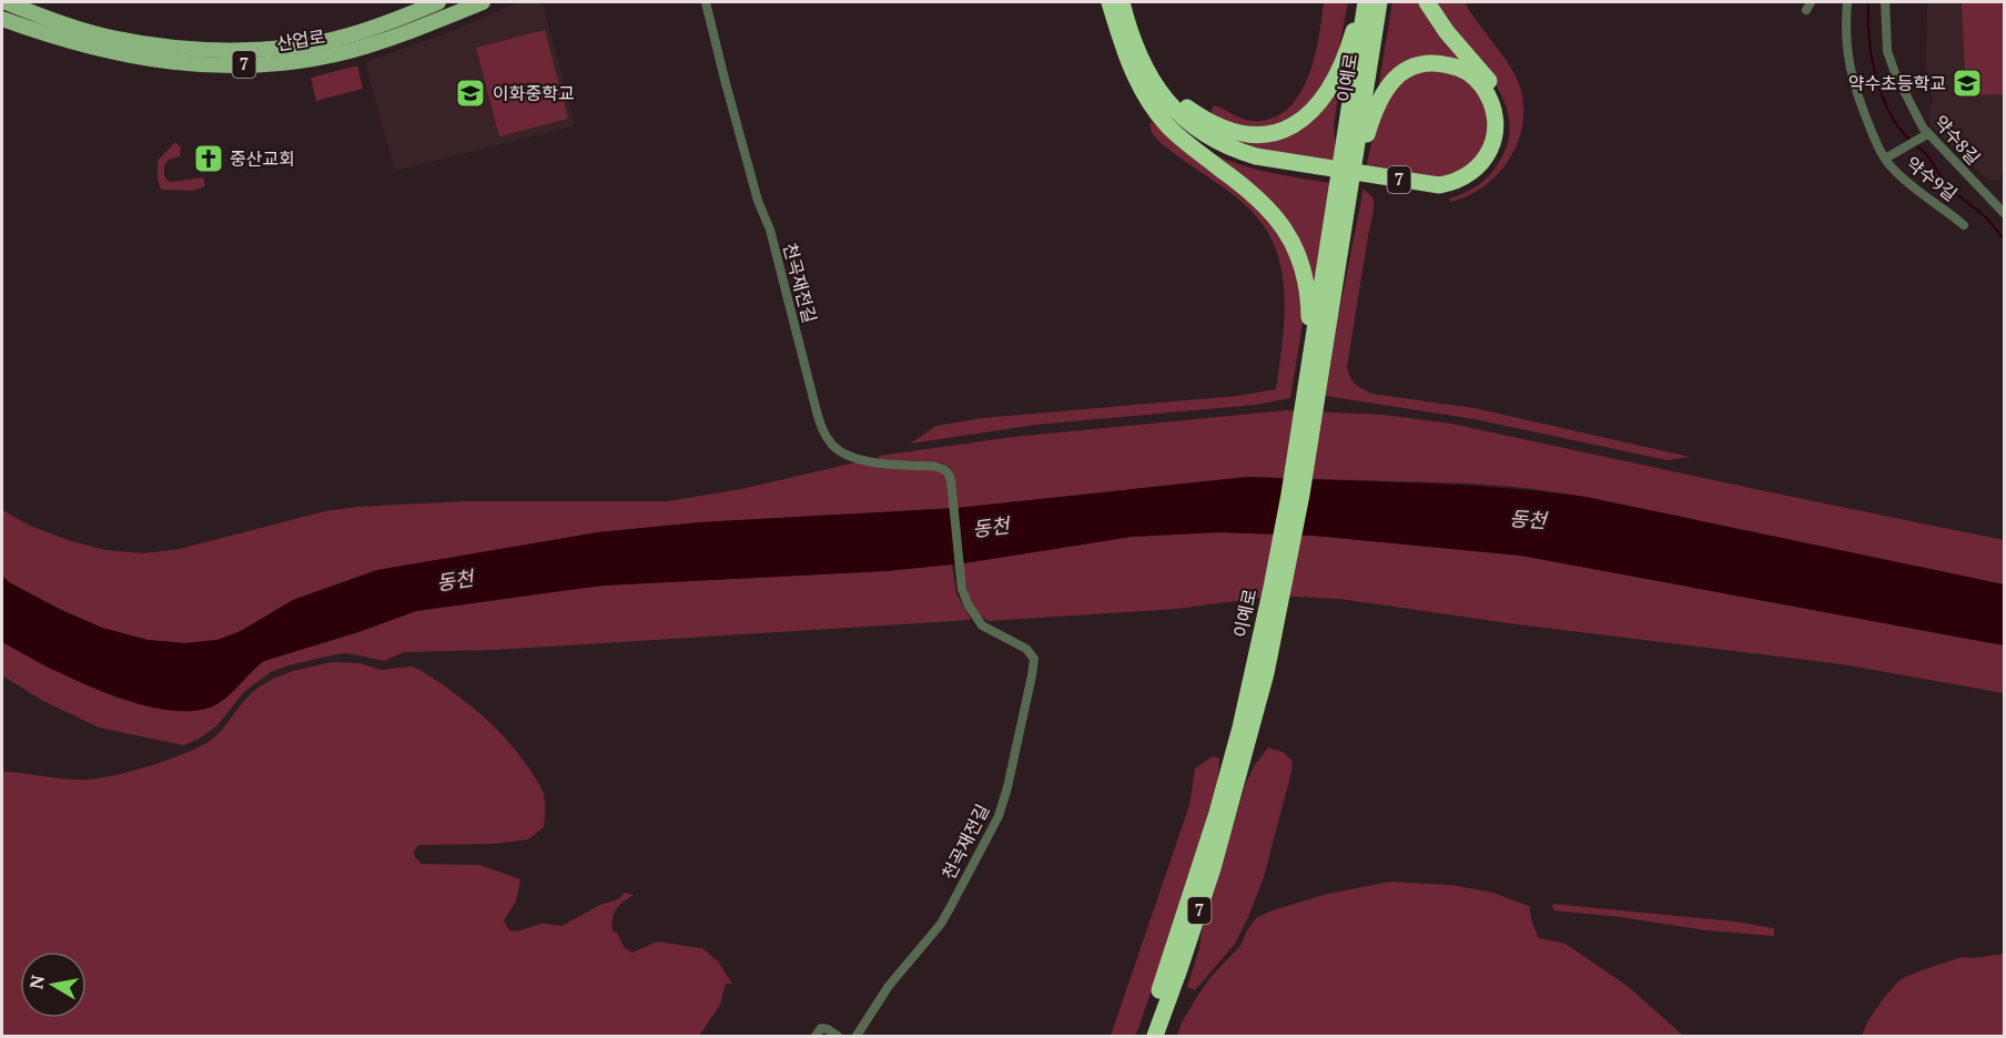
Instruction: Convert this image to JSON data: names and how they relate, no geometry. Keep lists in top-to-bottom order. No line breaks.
{"streets":{"highway":["7","이예로"],"main road":["산업로"],"street":["약수8길","약수9길","천곡재전길"]},"crossings":[["7","이예로"]],"water":["동천"],"places":{"school or university":["약수초등학교","이화중학교"],"church":["중산교회"]},"north":"left"}
